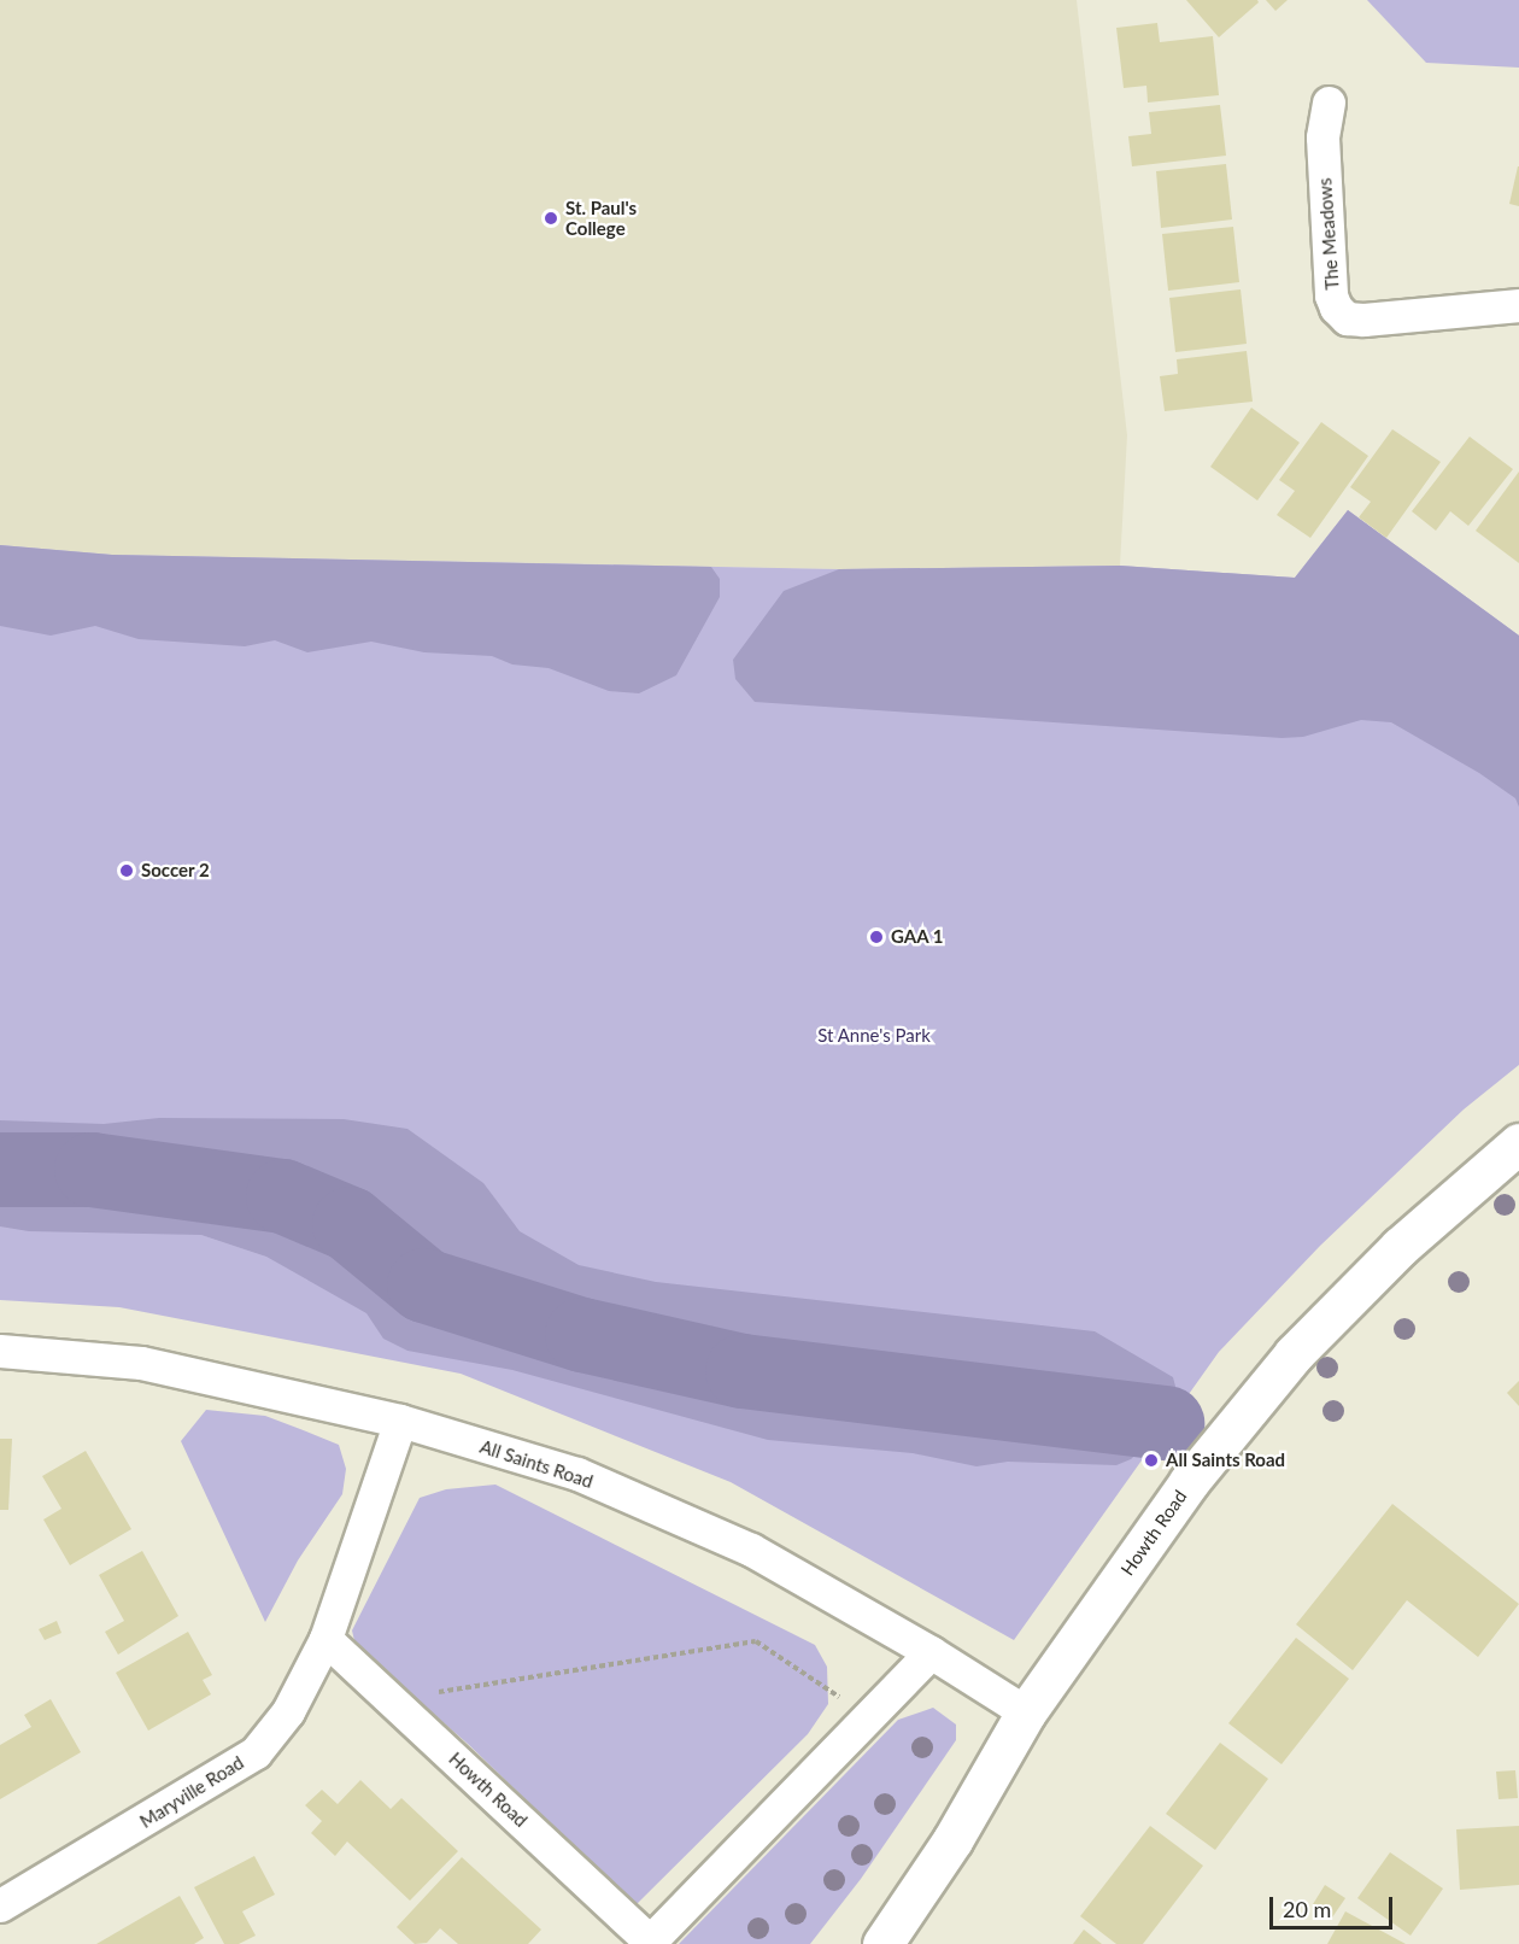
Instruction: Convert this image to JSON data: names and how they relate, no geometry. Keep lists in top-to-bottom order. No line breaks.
{"streets":{"main road":["Howth Road"],"street":["The Meadows","All Saints Road","Maryville Road"]},"crossings":[["All Saints Road","Howth Road"],["All Saints Road","Maryville Road"],["Howth Road","Maryville Road"]],"parks":["St Anne's Park"],"places":["St. Paul's College","Soccer 2","GAA 1","All Saints Road"],"scale_bar":"20 m"}
